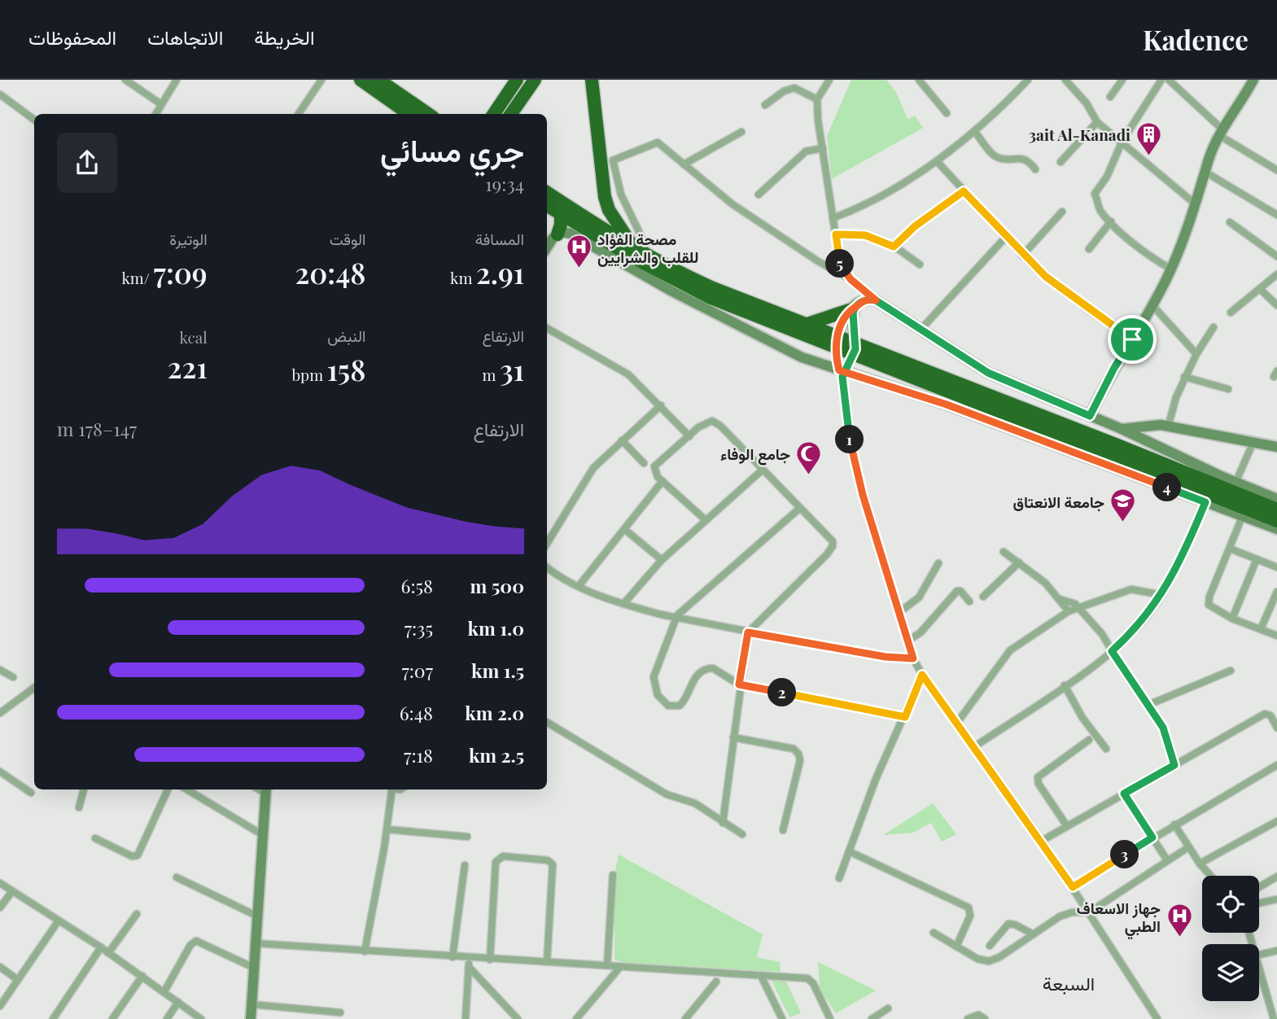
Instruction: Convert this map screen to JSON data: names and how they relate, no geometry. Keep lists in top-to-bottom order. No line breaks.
{"districts":["السبعة"],"places":{"building":["3ait Al-Kanadi"],"hospital":["مصحة الفؤاد للقلب والشرايين","جهاز الاسعاف الطبي"],"mosque":["جامع الوفاء"],"school or university":["جامعة الانعتاق"]},"page":{"header":"Kadence","nav":["الخريطة","الاتجاهات","المحفوظات"],"heading":["جري مسائي","19:34"],"stats":[["المسافة","2.91 km"],["الوقت","20:48"],["الوتيرة","7:09 /km"],["الارتفاع","31 m"],["النبض","158 bpm"],["kcal","221"]],"pins":["5","1","4","2","3"],"chart":["الارتفاع","147–178 m"],"list":[{"name":"500 m","note":"6:58"},{"name":"1.0 km","note":"7:35"},{"name":"1.5 km","note":"7:07"},{"name":"2.0 km","note":"6:48"},{"name":"2.5 km","note":"7:18"}]}}
